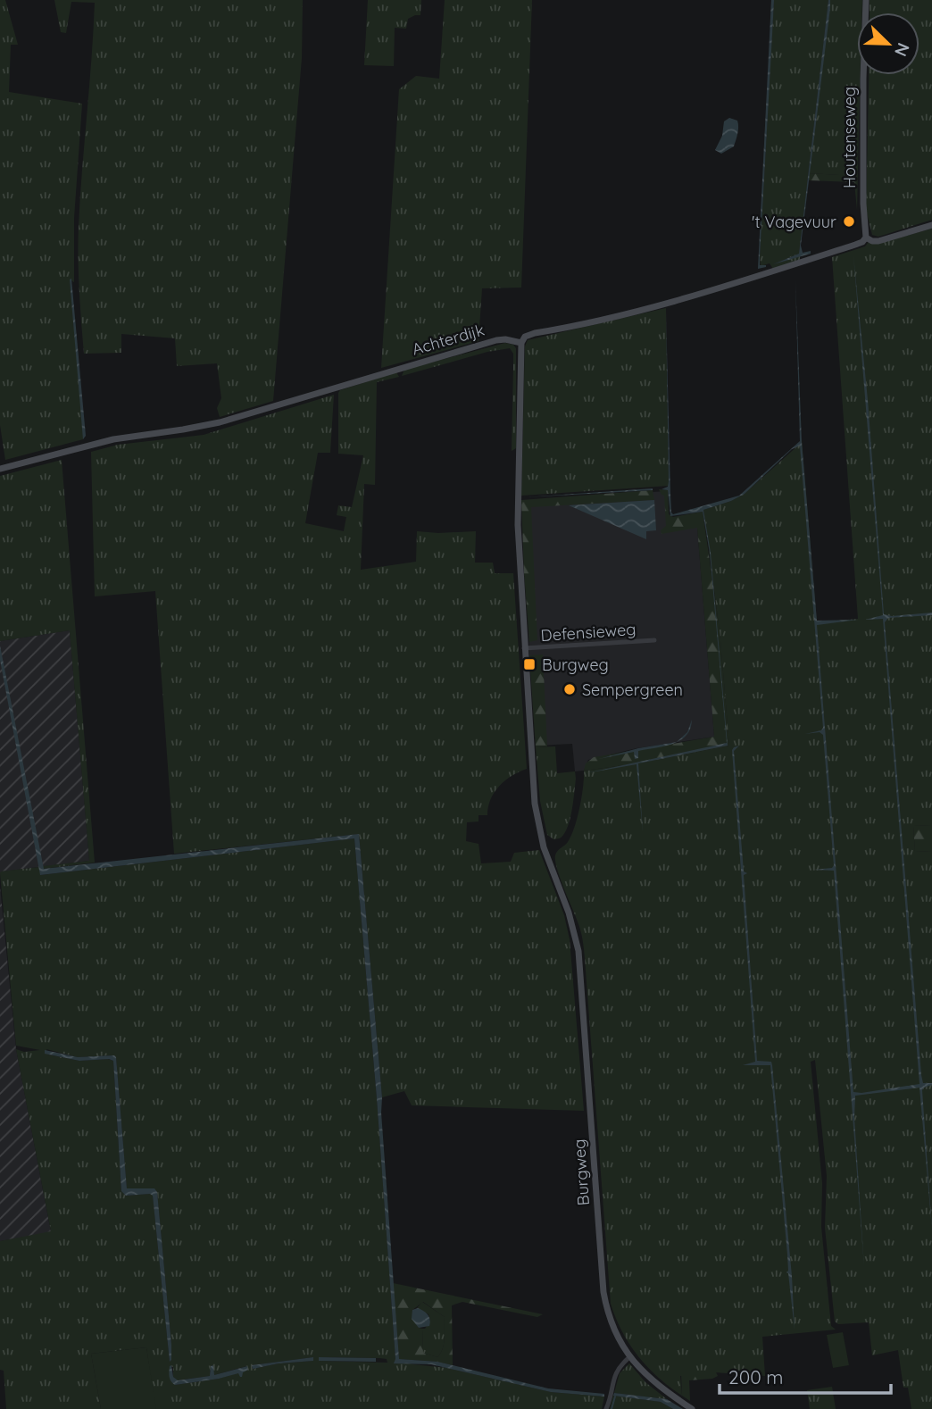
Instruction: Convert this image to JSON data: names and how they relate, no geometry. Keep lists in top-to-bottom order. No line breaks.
{"streets":{"main road":["Houtenseweg","Achterdijk","Burgweg"],"street":["Defensieweg"]},"crossings":[["Houtenseweg","Achterdijk"],["Achterdijk","Burgweg"],["Defensieweg","Burgweg"]],"places":{"other":["'t Vagevuur","Sempergreen"],"transit":["Burgweg"]},"scale_bar":"200 m","north":"bottom right"}
